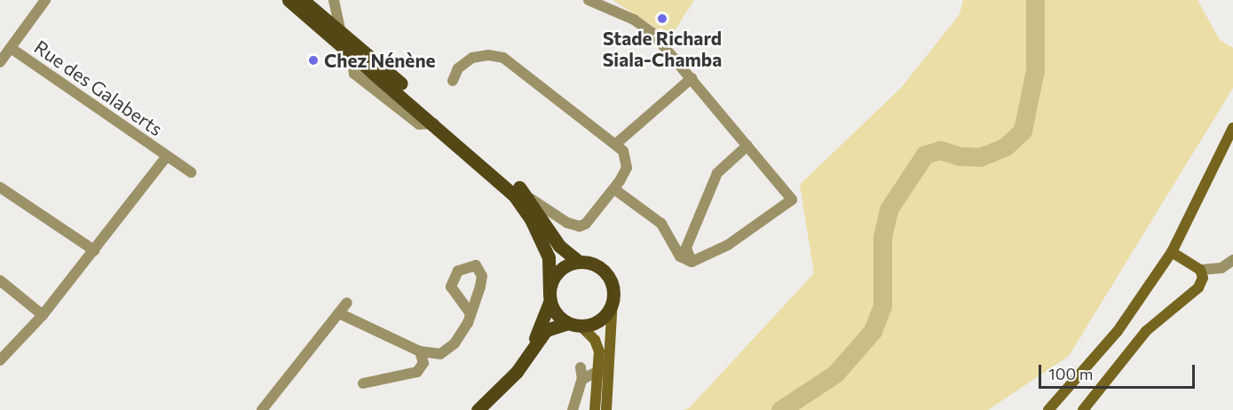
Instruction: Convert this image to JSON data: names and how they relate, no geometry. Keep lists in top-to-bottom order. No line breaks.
{"streets":{"street":["Rue des Galaberts"]},"places":["Stade Richard Siala-Chamba","Chez Nénène"],"scale_bar":"100 m"}
